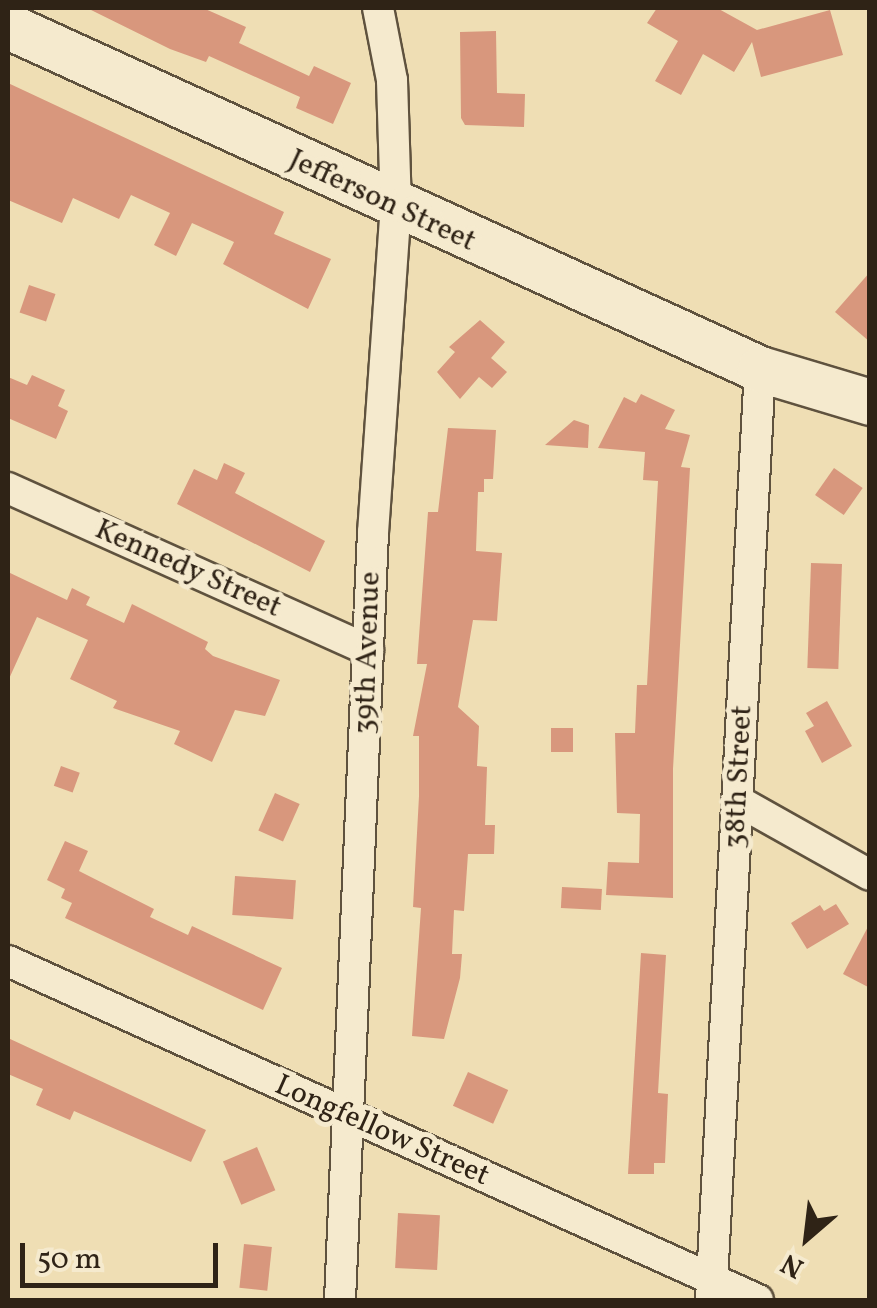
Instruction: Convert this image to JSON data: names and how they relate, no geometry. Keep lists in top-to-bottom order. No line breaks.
{"streets":{"street":["Jefferson Street","Kennedy Street","39th Avenue","38th Street","Longfellow Street"]},"crossings":[["Jefferson Street","39th Avenue"],["Jefferson Street","38th Street"],["Kennedy Street","39th Avenue"],["39th Avenue","Longfellow Street"],["38th Street","Longfellow Street"]],"scale_bar":"50 m","north":"bottom left"}
